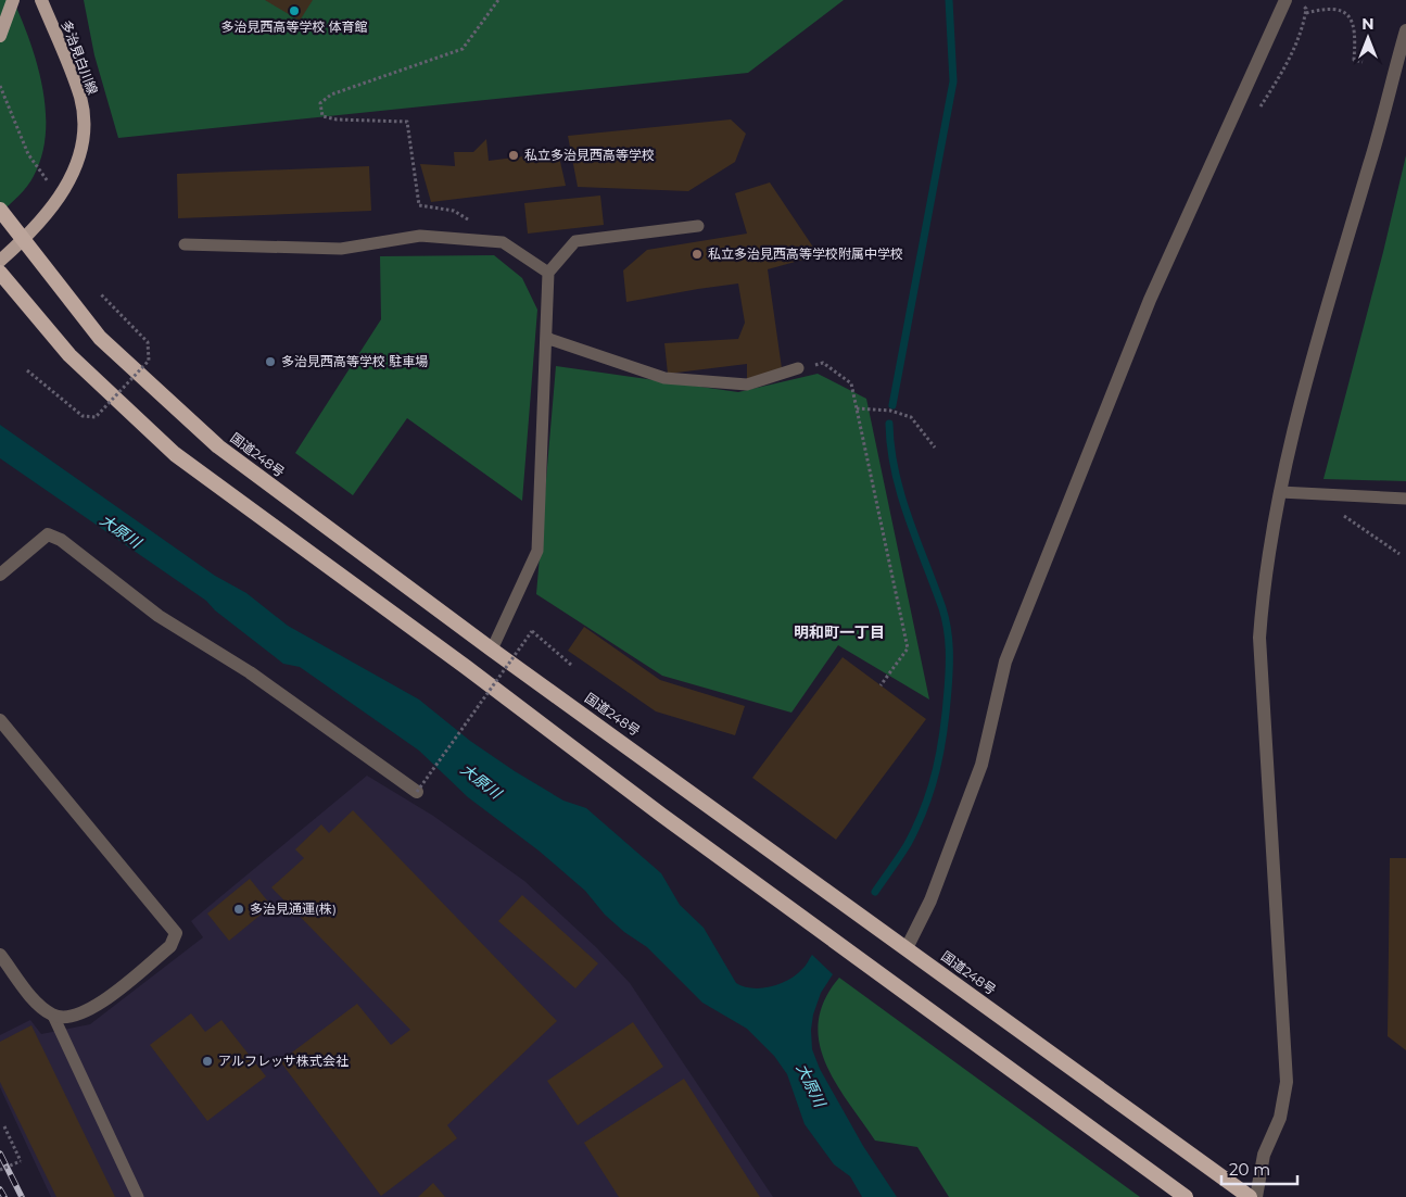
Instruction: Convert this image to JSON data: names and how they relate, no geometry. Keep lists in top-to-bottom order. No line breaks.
{"streets":{"highway":["国道248号"],"main road":["多治見白川線"]},"crossings":[["多治見白川線","国道248号"]],"districts":["明和町一丁目"],"water":["大原川"],"places":["多治見西高等学校 体育館","私立多治見西高等学校","私立多治見西高等学校附属中学校","多治見西高等学校 駐車場","多治見通運(株)","アルフレッサ株式会社"],"scale_bar":"20 m","north":"top"}
